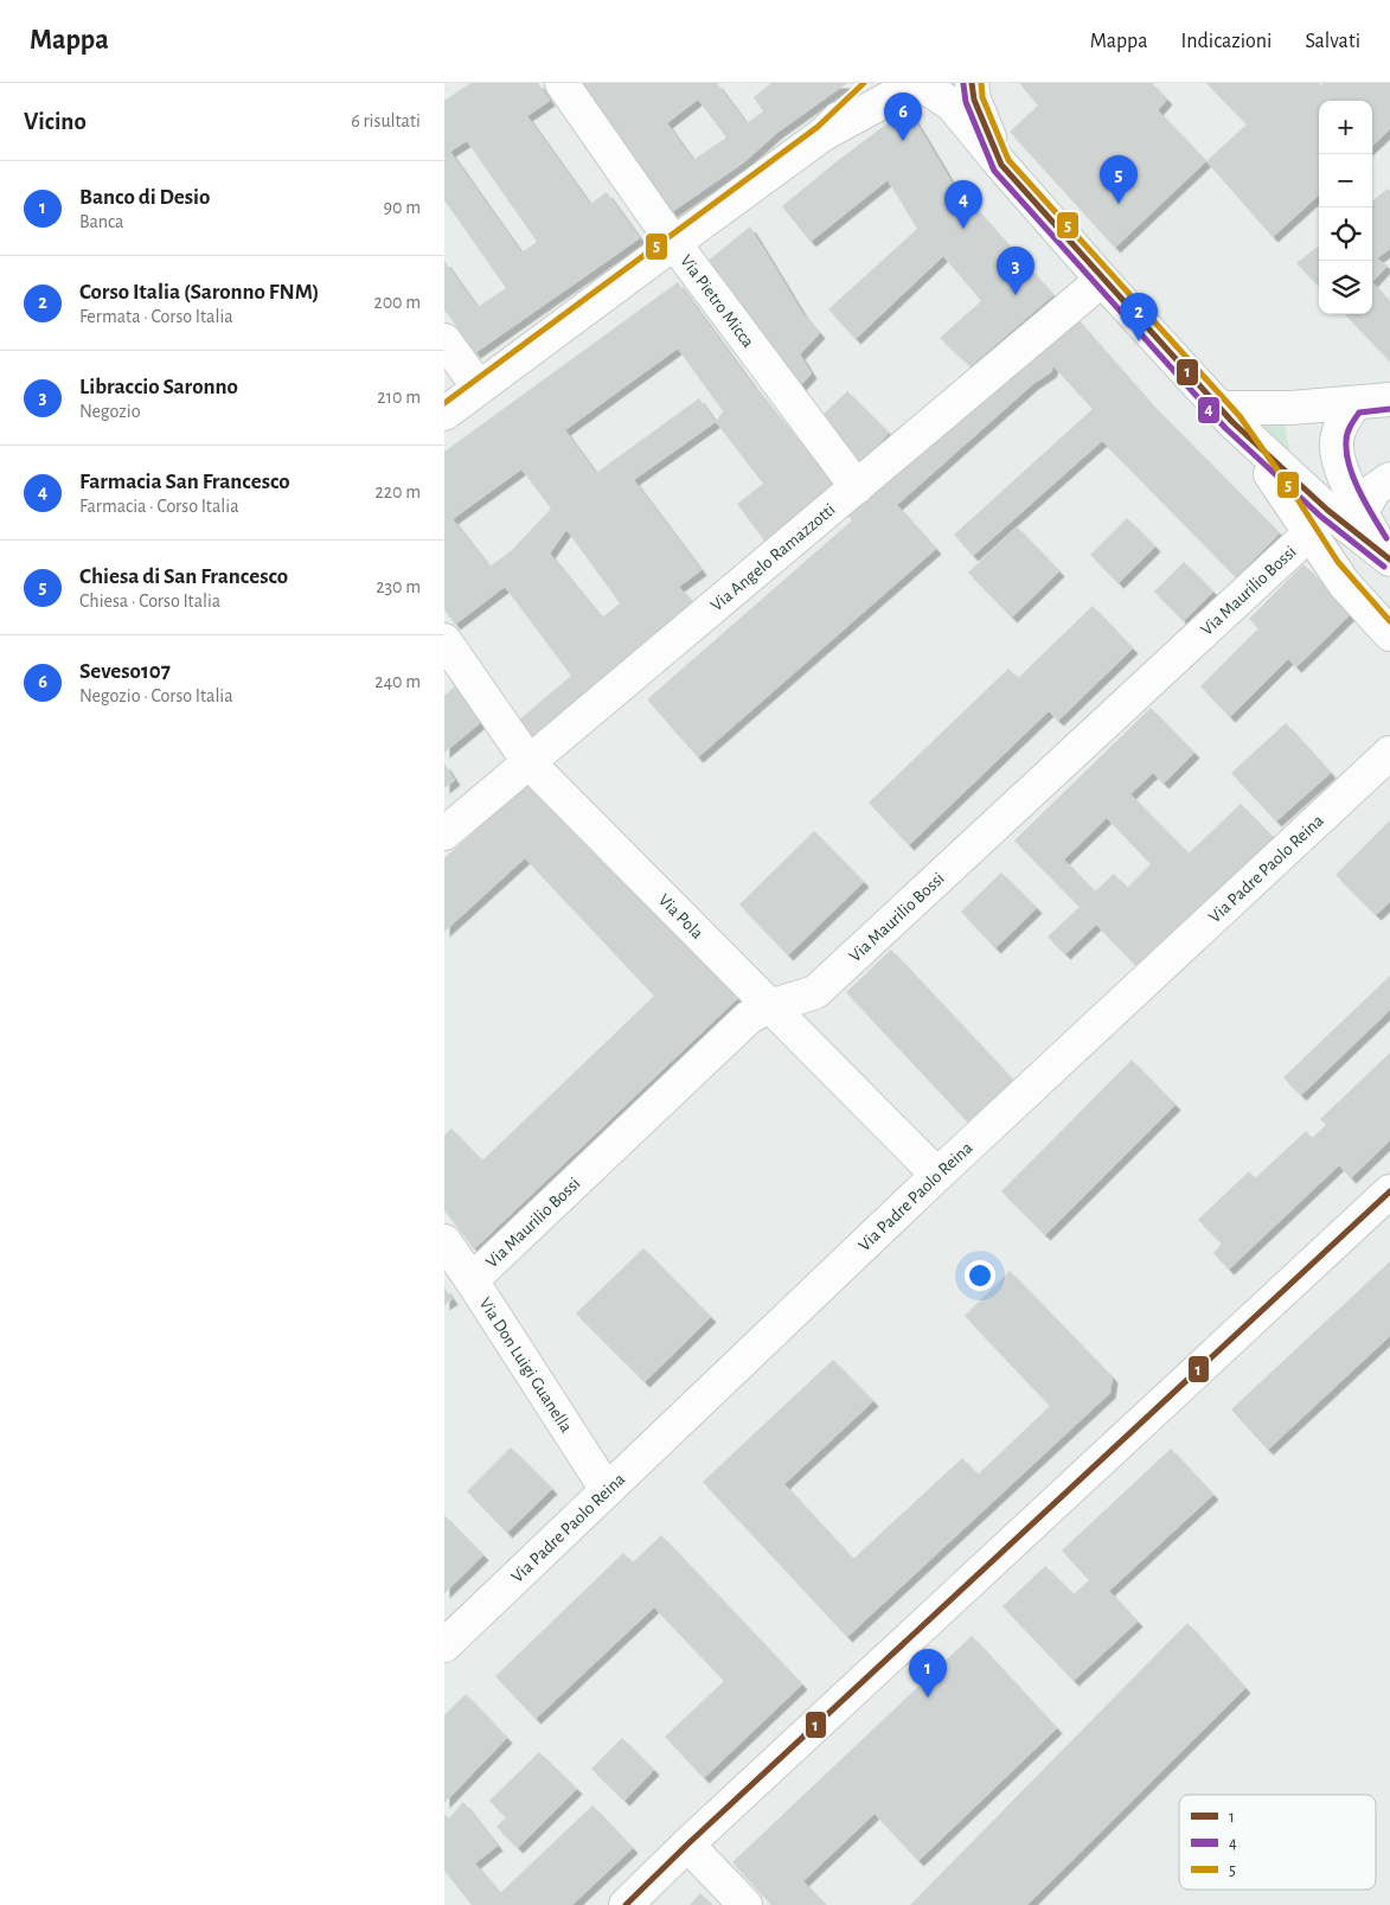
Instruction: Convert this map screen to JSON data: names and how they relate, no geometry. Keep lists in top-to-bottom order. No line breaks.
{"streets":{"street":["Via Pietro Micca","Via Angelo Ramazzotti","Via Maurilio Bossi","Via Padre Paolo Reina","Via Pola","Via Don Luigi Guanella"]},"crossings":[["Via Pietro Micca","Via Angelo Ramazzotti"],["Via Angelo Ramazzotti","Via Pola"],["Via Maurilio Bossi","Via Pola"],["Via Maurilio Bossi","Via Don Luigi Guanella"],["Via Padre Paolo Reina","Via Pola"],["Via Padre Paolo Reina","Via Don Luigi Guanella"]],"lines":["transit line 1","transit line 5","transit line 4"],"legend":["1","4","5"],"page":{"header":"Mappa","nav":["Mappa","Indicazioni","Salvati"],"heading":["Vicino","6 risultati"],"pins":["6","5","4","3","2","1"],"map_buttons":["+","−"],"list":[{"mark":"1","name":"Banco di Desio","note":"Banca","value":"90 m"},{"mark":"2","name":"Corso Italia (Saronno FNM)","note":"Fermata · Corso Italia","value":"200 m"},{"mark":"3","name":"Libraccio Saronno","note":"Negozio","value":"210 m"},{"mark":"4","name":"Farmacia San Francesco","note":"Farmacia · Corso Italia","value":"220 m"},{"mark":"5","name":"Chiesa di San Francesco","note":"Chiesa · Corso Italia","value":"230 m"},{"mark":"6","name":"Seveso107","note":"Negozio · Corso Italia","value":"240 m"}]}}
